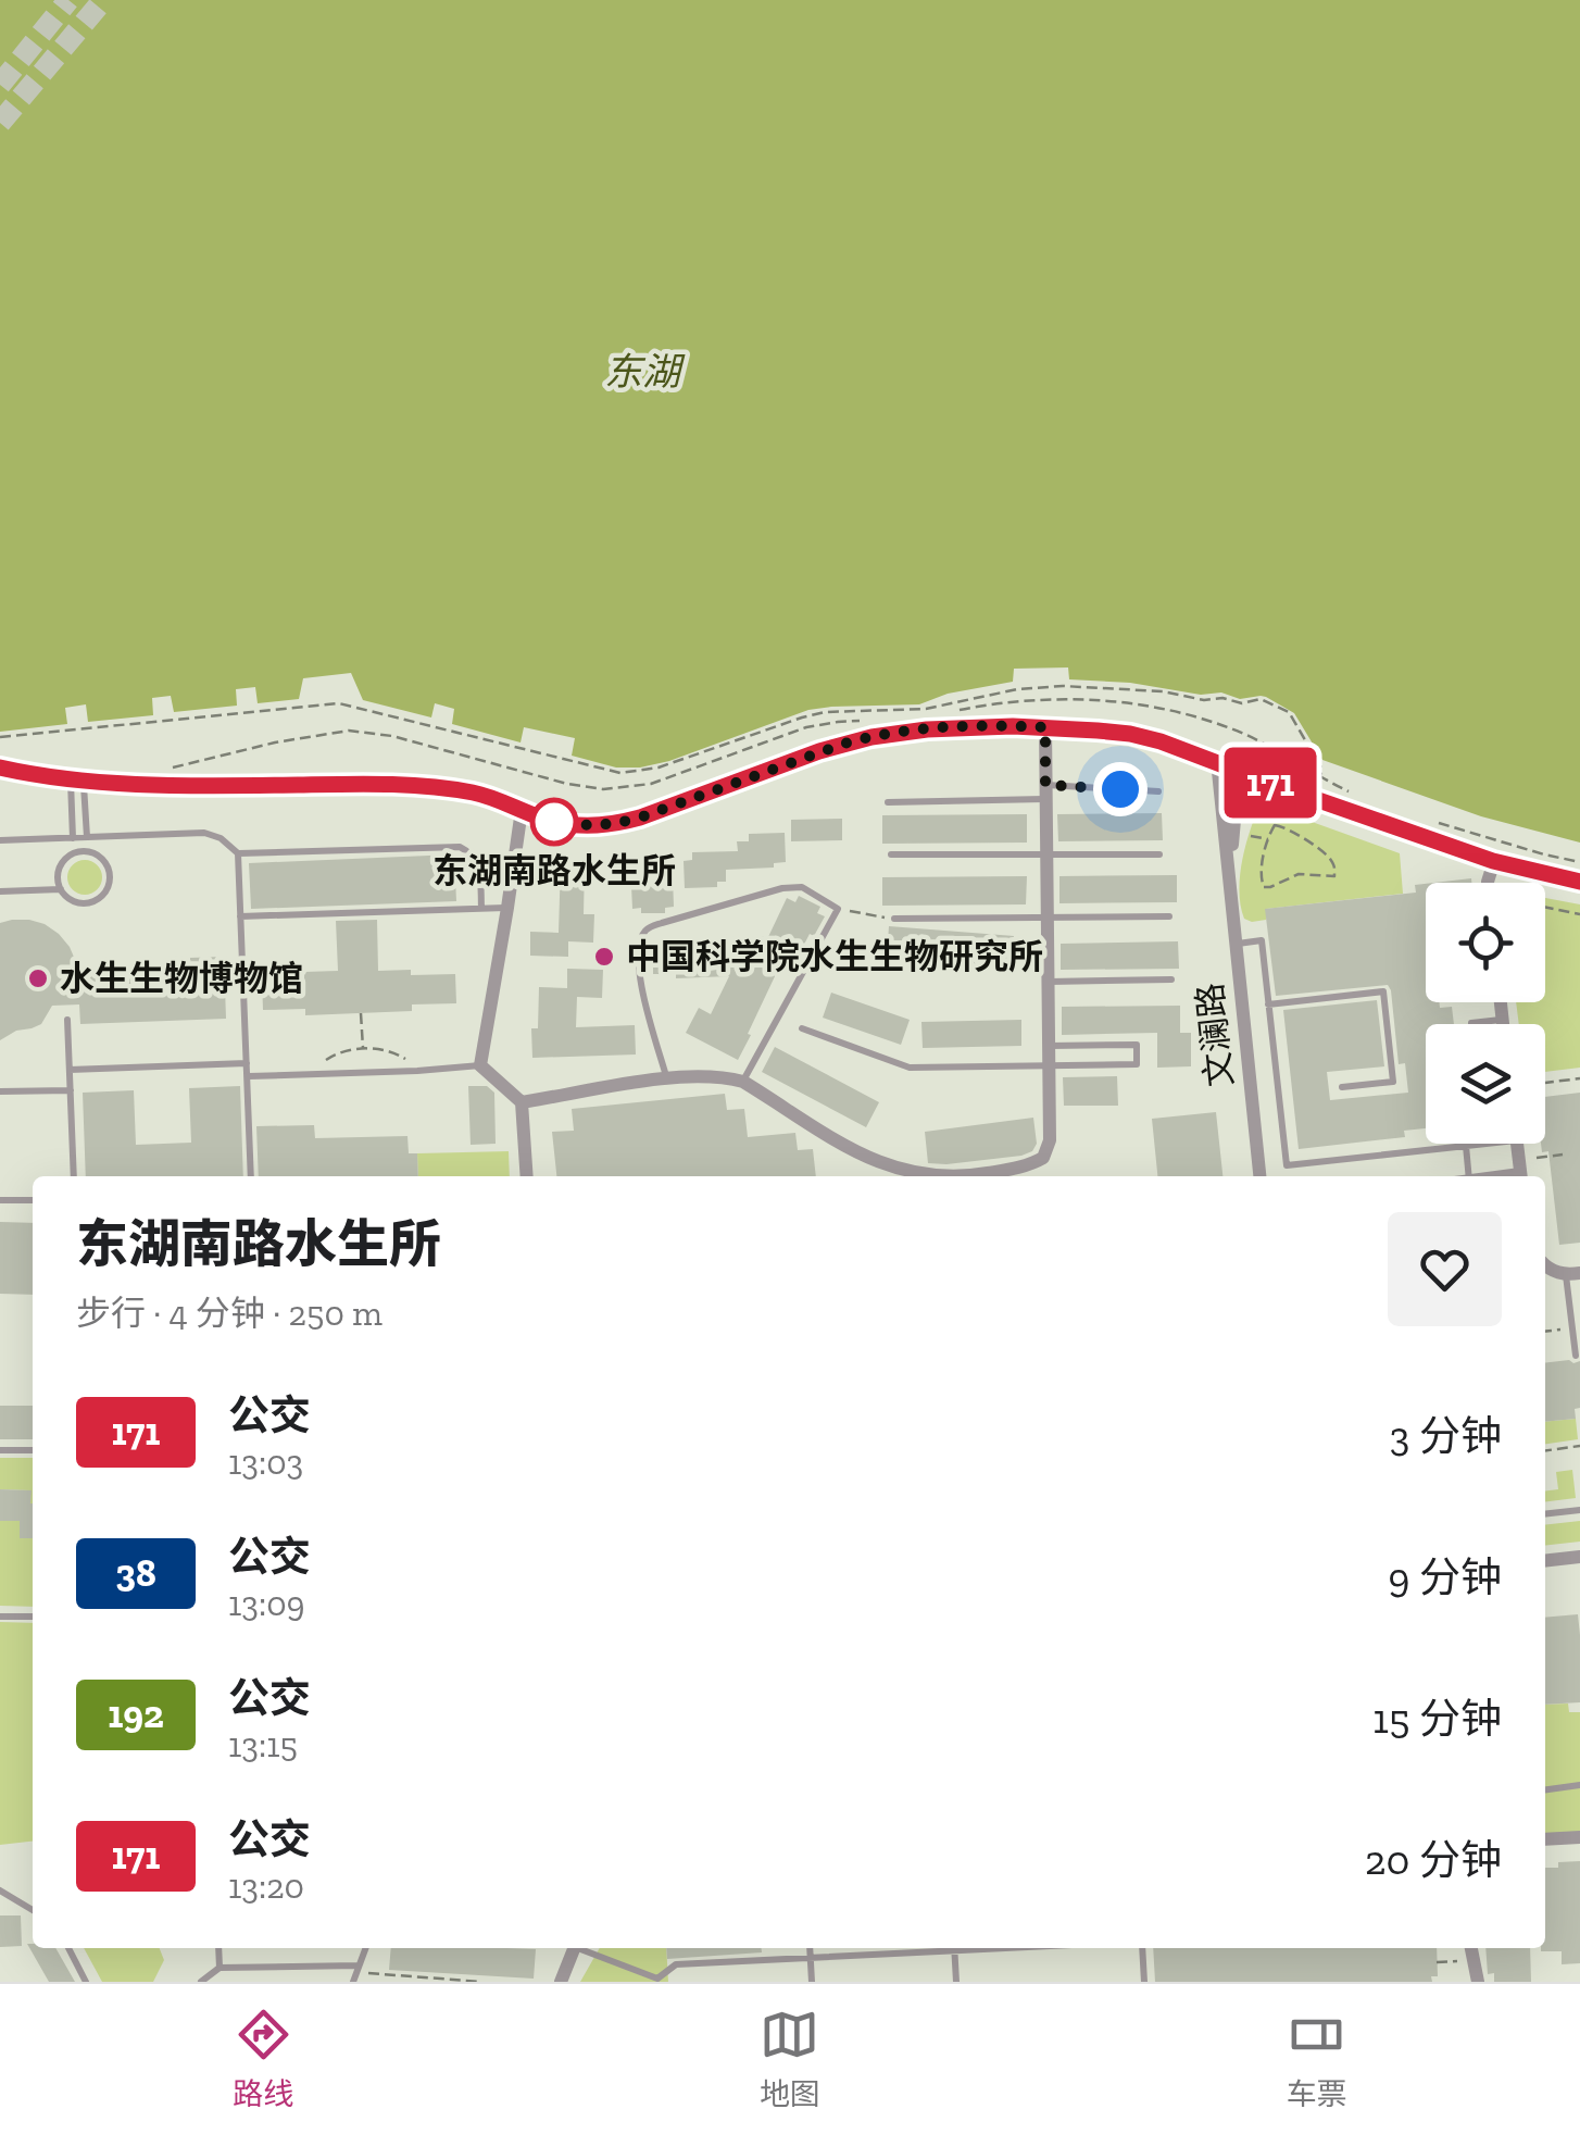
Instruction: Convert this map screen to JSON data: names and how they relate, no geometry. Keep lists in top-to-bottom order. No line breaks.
{"streets":{"street":["文澜路"]},"water":["东湖"],"places":["东湖南路水生所","中国科学院水生生物研究所","水生生物博物馆"],"lines":["bus line 171"],"page":{"on_map":"171","heading":["东湖南路水生所","步行 · 4 分钟 · 250 m"],"list":[{"mark":"171","name":"公交","note":"13:03","value":"3 分钟"},{"mark":"38","name":"公交","note":"13:09","value":"9 分钟"},{"mark":"192","name":"公交","note":"13:15","value":"15 分钟"},{"mark":"171","name":"公交","note":"13:20","value":"20 分钟"}],"tabs":["路线","地图","车票"]}}
